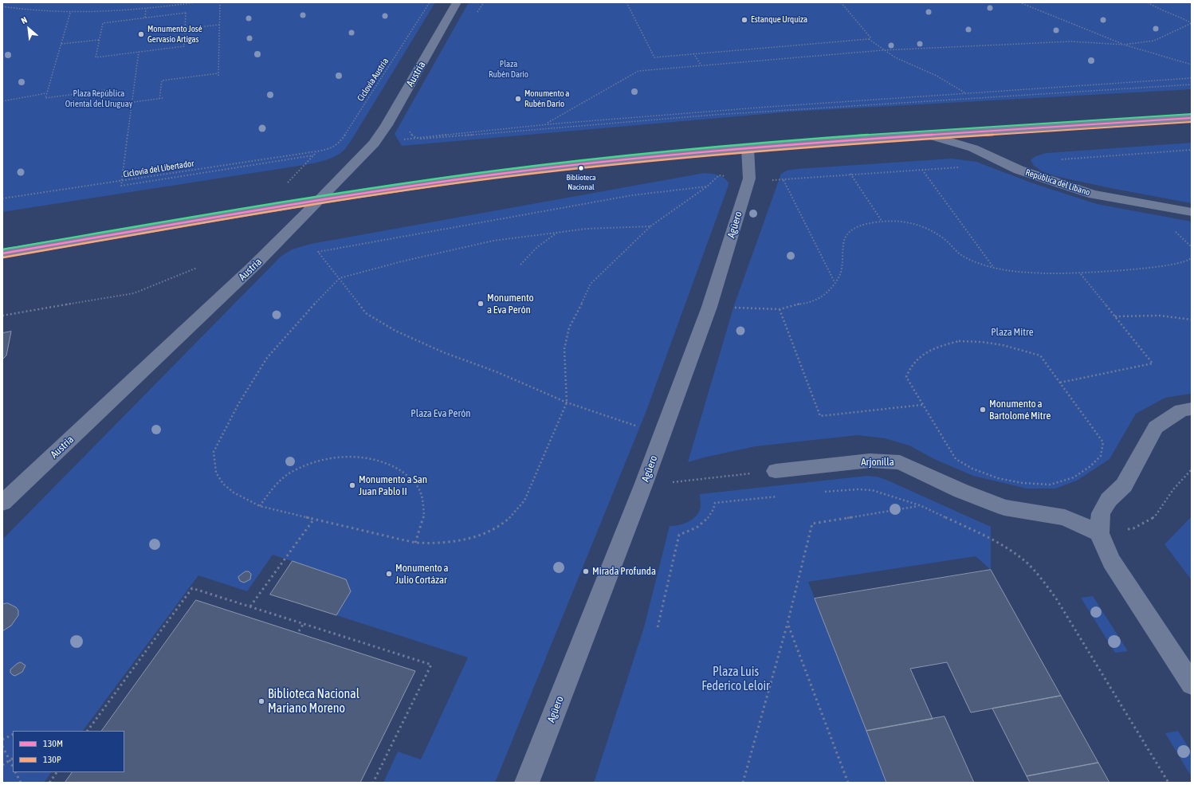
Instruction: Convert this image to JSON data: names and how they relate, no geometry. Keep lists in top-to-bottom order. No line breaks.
{"streets":{"street":["Austria","República del Líbano","Agüero","Arjonilla"],"path":["Ciclovía Austria","Ciclovía del Libertador"]},"crossings":[["Ciclovía Austria","Ciclovía del Libertador"]],"parks":["Plaza Rubén Darío","Plaza República Oriental del Uruguay","Plaza Mitre","Plaza Eva Perón","Plaza Luis Federico Leloir"],"places":["Estanque Urquiza","Monumento José Gervasio Artigas","Monumento a Rubén Darío","Biblioteca Nacional","Monumento a Eva Perón","Monumento a Bartolomé Mitre","Monumento a San Juan Pablo II","Mirada Profunda","Monumento a Julio Cortázar","Biblioteca Nacional Mariano Moreno"],"lines":["transit line 130M","transit line 130P"],"legend":["130M","130P"],"north":"top left"}
